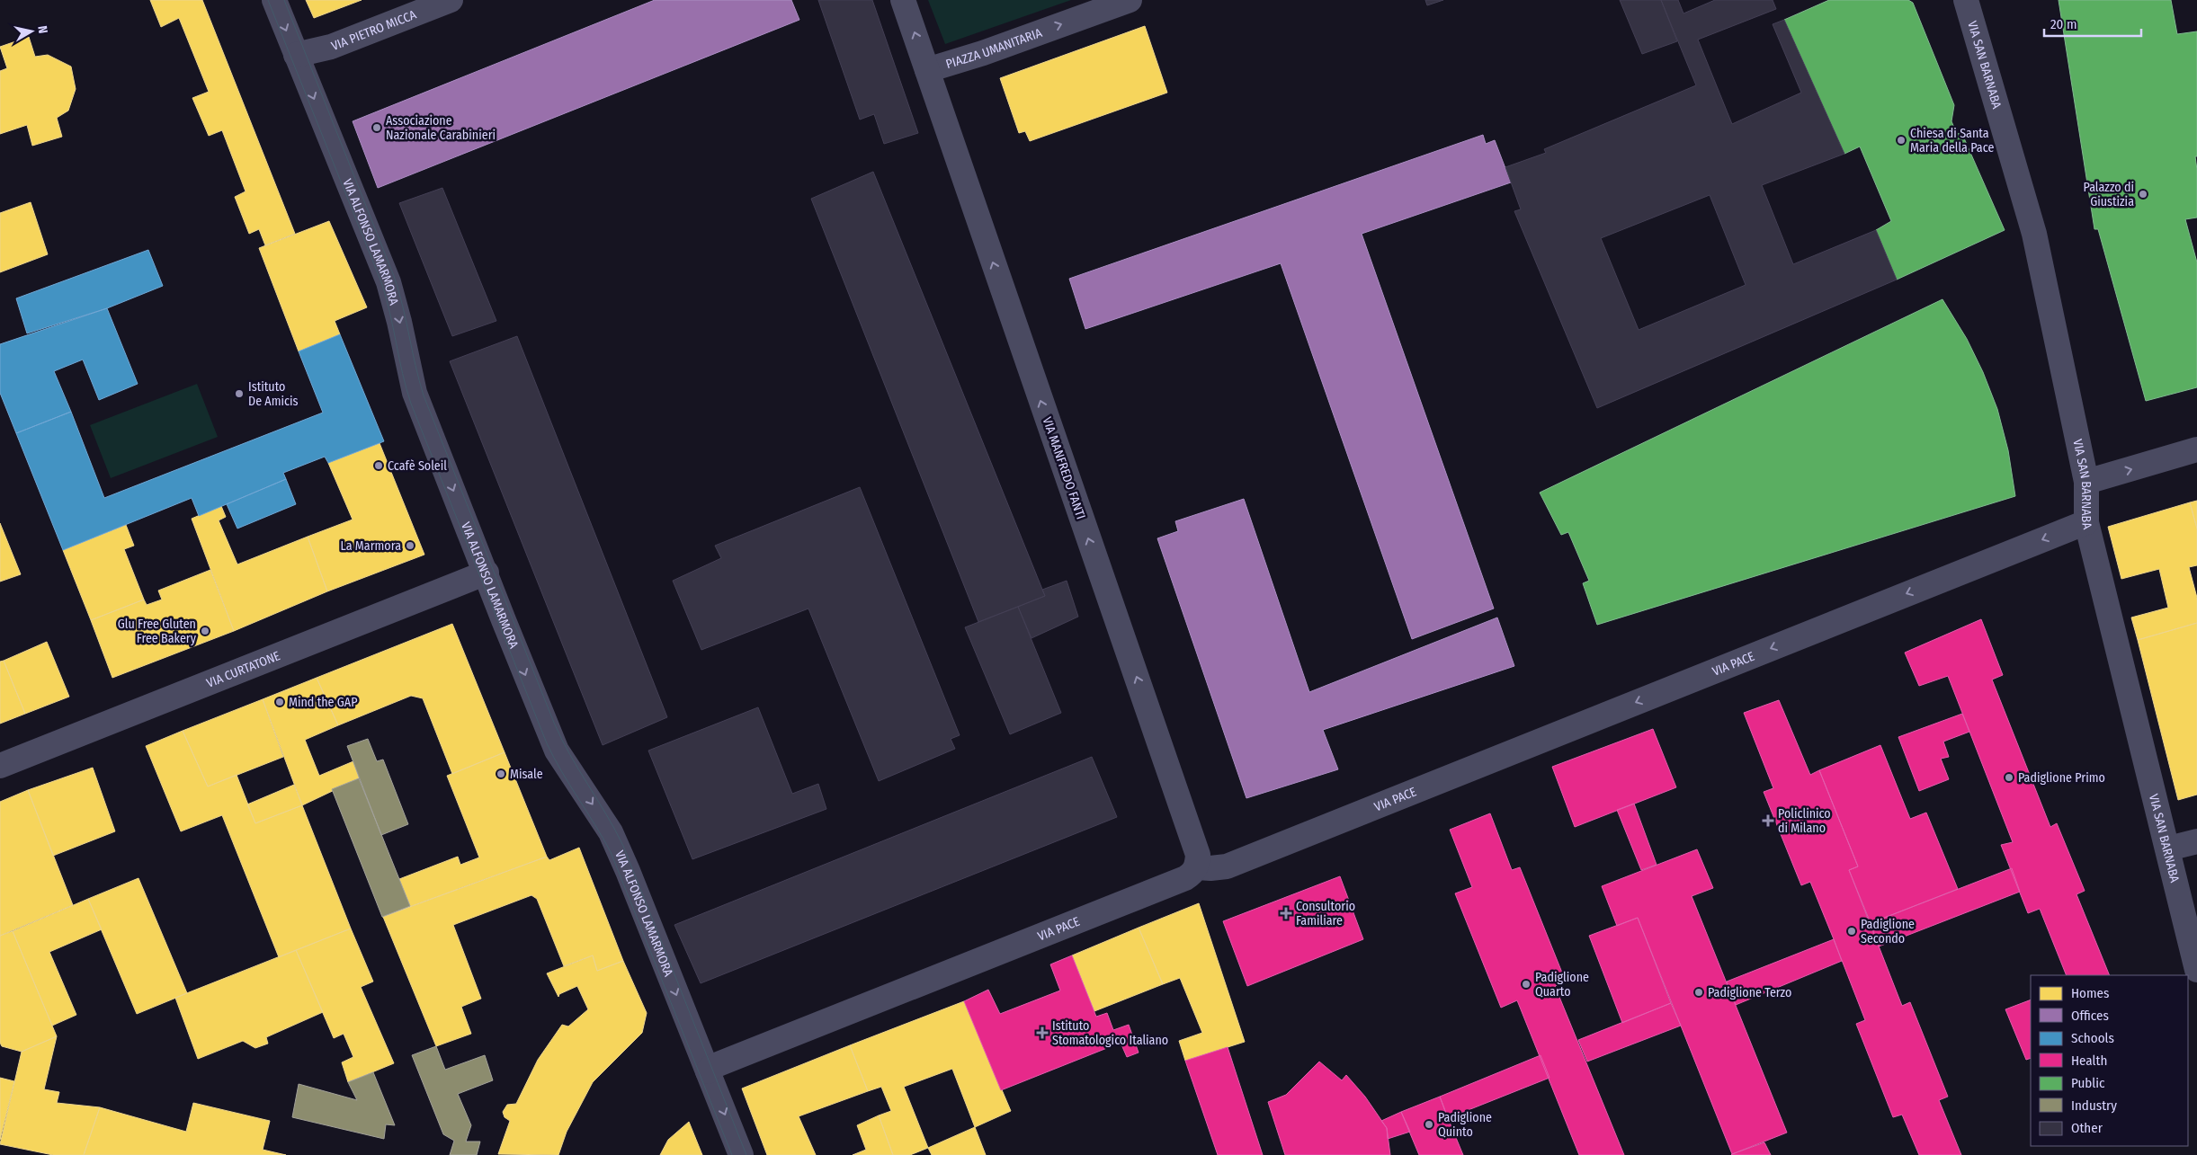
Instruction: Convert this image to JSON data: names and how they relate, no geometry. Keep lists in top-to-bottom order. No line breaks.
{"streets":{"street":["VIA PIETRO MICCA","PIAZZA UMANITARIA","VIA SAN BARNABA","VIA ALFONSO LAMARMORA","VIA MANFREDO FANTI","VIA PACE","VIA CURTATONE"]},"crossings":[["VIA PIETRO MICCA","VIA ALFONSO LAMARMORA"],["PIAZZA UMANITARIA","VIA MANFREDO FANTI"],["VIA SAN BARNABA","VIA PACE"],["VIA ALFONSO LAMARMORA","VIA PACE"],["VIA ALFONSO LAMARMORA","VIA CURTATONE"],["VIA MANFREDO FANTI","VIA PACE"]],"one_way":["PIAZZA UMANITARIA","VIA ALFONSO LAMARMORA","VIA MANFREDO FANTI","VIA PACE"],"places":{"other":["Associazione Nazionale Carabinieri","Chiesa di Santa Maria della Pace","Palazzo di Giustizia","Istituto De Amicis","Ccafè Soleil","La Marmora","Glu Free Gluten Free Bakery","Mind the GAP","Misale","Padiglione Primo","Padiglione Secondo","Padiglione Quarto","Padiglione Terzo","Padiglione Quinto"],"health":["Policlinico di Milano","Consultorio Familiare","Istituto Stomatologico Italiano"]},"legend":["Homes","Offices","Schools","Health","Public","Industry","Other"],"scale_bar":"20 m","north":"right"}
